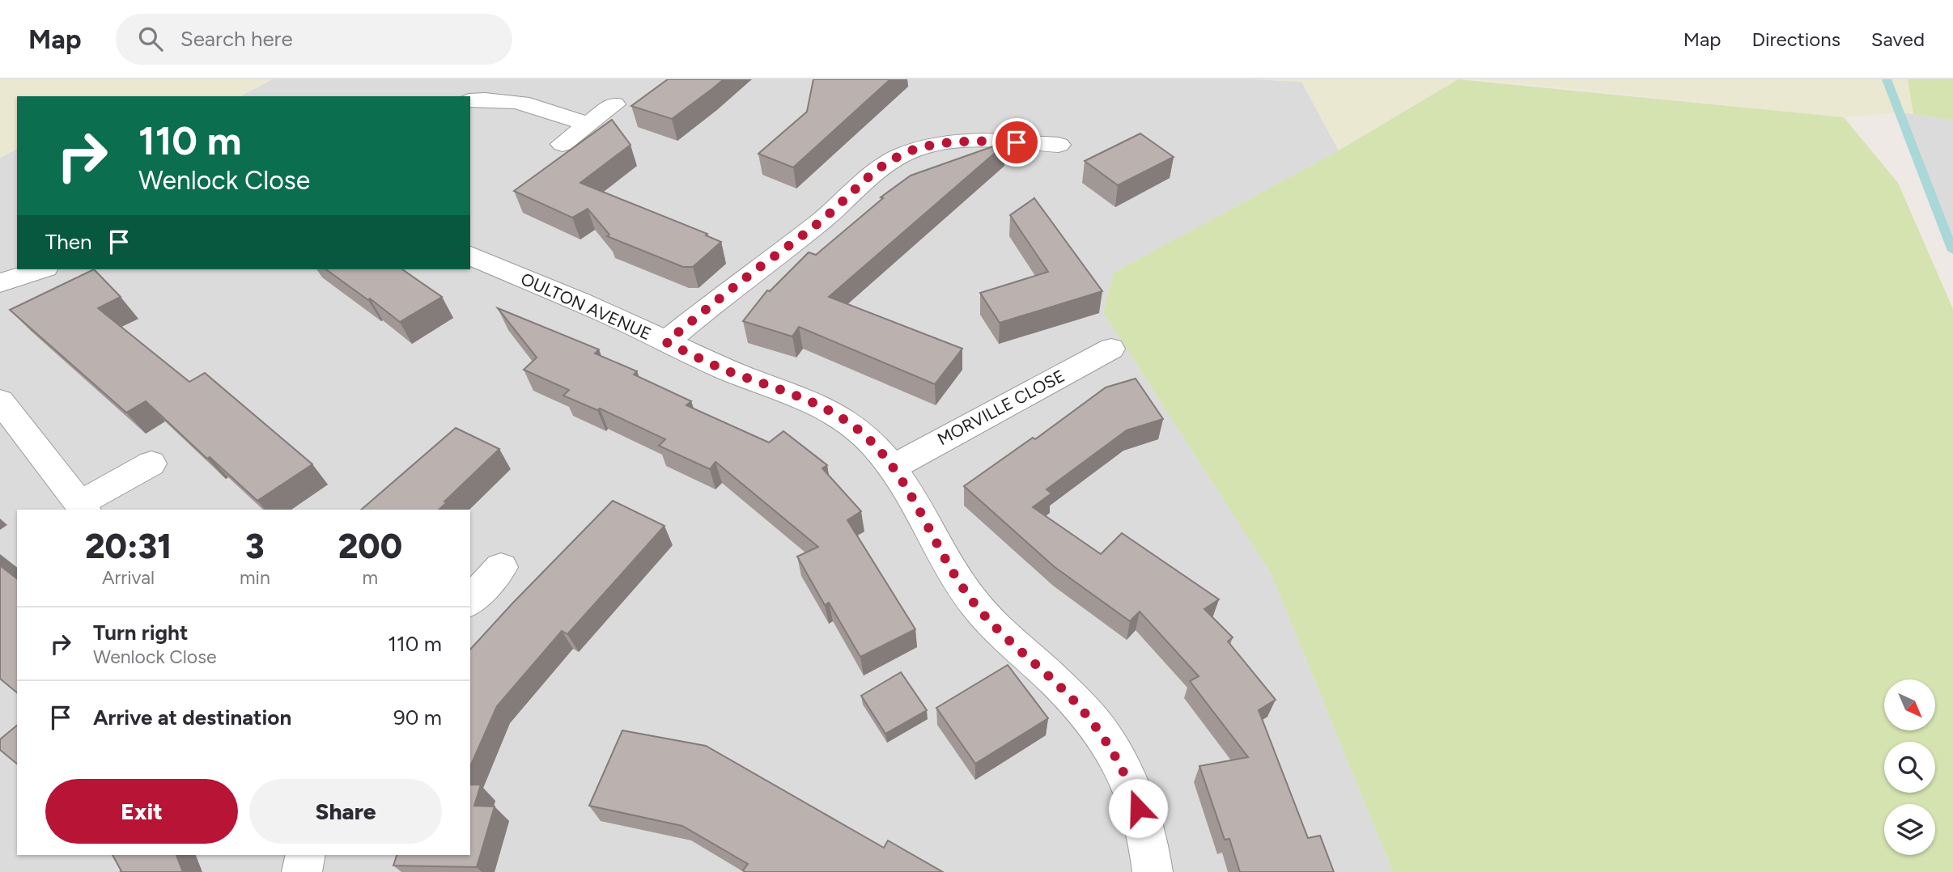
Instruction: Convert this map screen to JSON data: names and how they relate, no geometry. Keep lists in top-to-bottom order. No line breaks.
{"streets":{"street":["OULTON AVENUE","MORVILLE CLOSE"]},"crossings":[["OULTON AVENUE","MORVILLE CLOSE"]],"north":"bottom right","page":{"header":"Map","search":"Search here","nav":["Map","Directions","Saved"],"turn":["110 m","Wenlock Close"],"then":"Then","eta":["20:31","Arrival","3","min","200","m"],"list":[{"name":"Turn right","note":"Wenlock Close","value":"110 m"},{"name":"Arrive at destination","value":"90 m"}],"buttons":["Exit","Share"]}}
